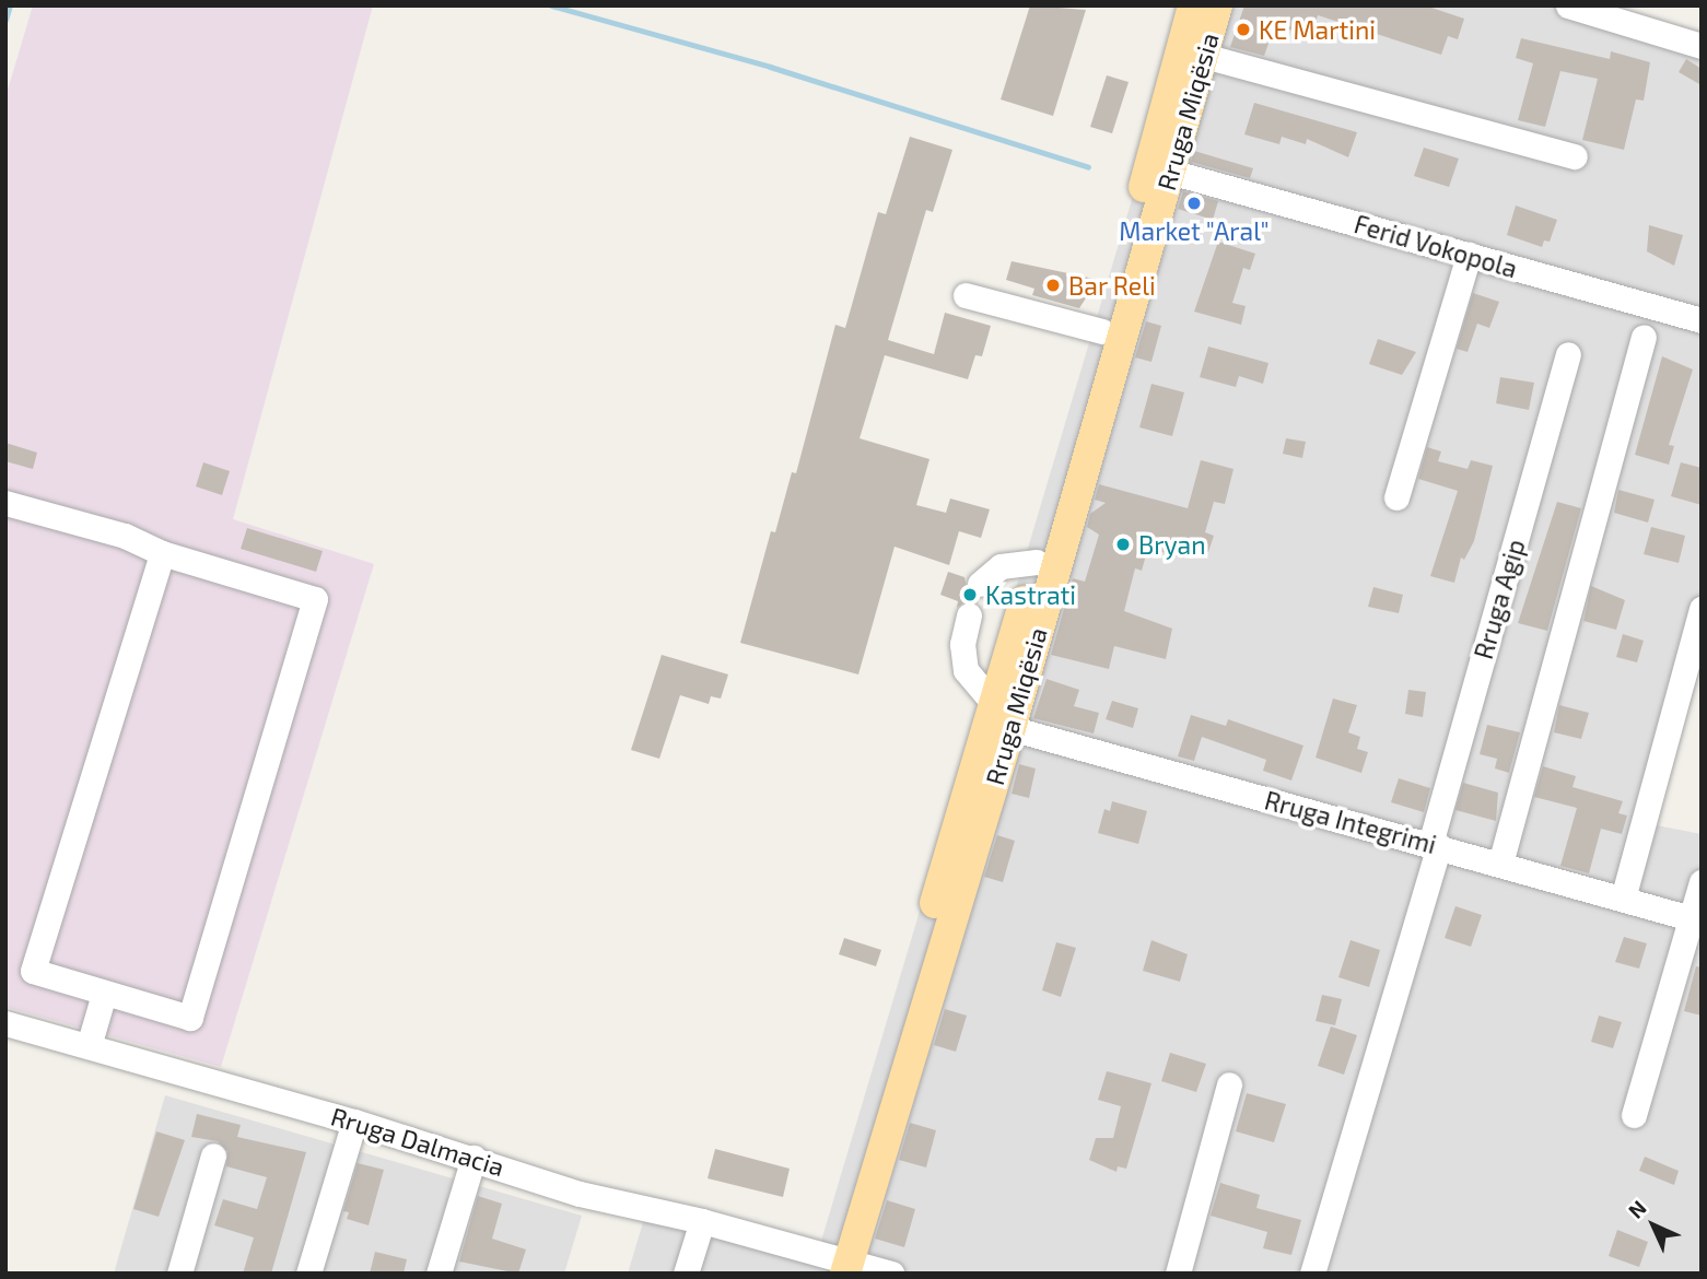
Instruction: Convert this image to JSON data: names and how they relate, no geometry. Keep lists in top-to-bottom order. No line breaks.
{"streets":{"main road":["Rruga Miqësia"],"street":["Ferid Vokopola","Rruga Agip","Rruga Integrimi","Rruga Dalmacia"]},"crossings":[["Rruga Miqësia","Ferid Vokopola"],["Rruga Miqësia","Rruga Integrimi"],["Rruga Miqësia","Rruga Dalmacia"],["Rruga Agip","Rruga Integrimi"]],"places":["KE Martini","Market \"Aral\"","Bar Reli","Bryan","Kastrati"],"north":"top left"}
